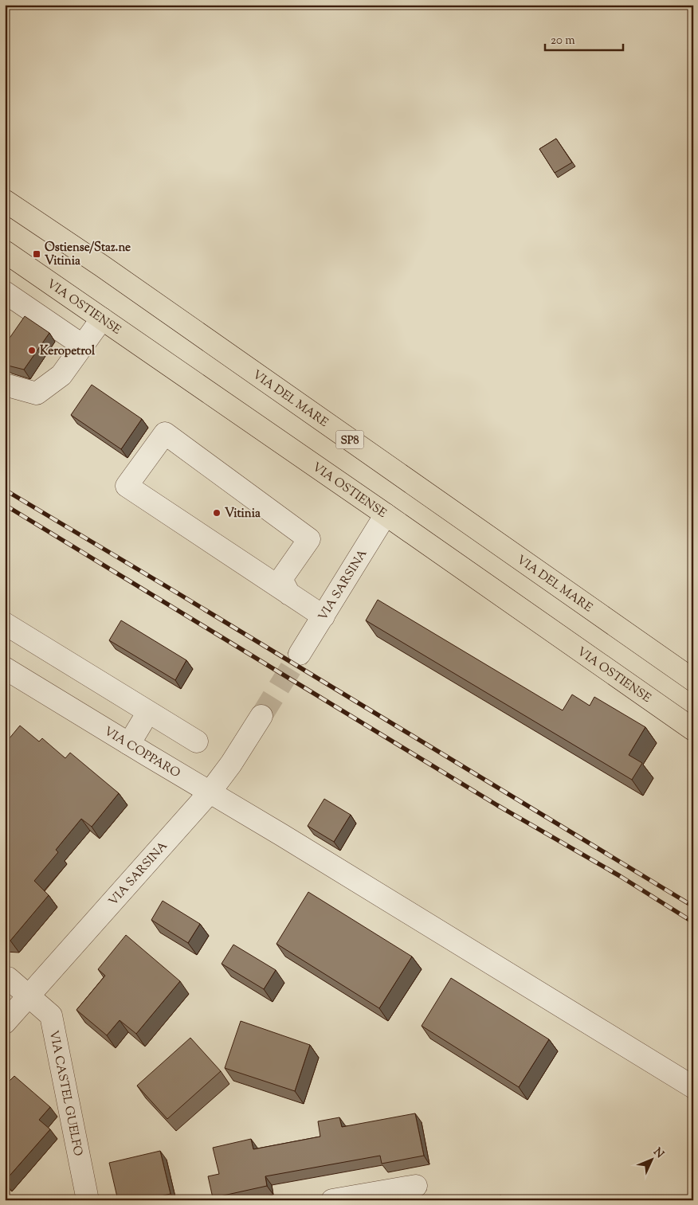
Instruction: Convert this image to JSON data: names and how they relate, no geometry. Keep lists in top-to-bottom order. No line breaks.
{"streets":{"main road":["VIA OSTIENSE","VIA DEL MARE","SP8"],"street":["VIA SARSINA","VIA COPPARO","VIA CASTEL GUELFO"]},"crossings":[["VIA OSTIENSE","VIA SARSINA"],["VIA SARSINA","VIA COPPARO"],["VIA SARSINA","VIA CASTEL GUELFO"]],"places":{"transit":["Ostiense/Staz.ne Vitinia"],"other":["Keropetrol","Vitinia"]},"scale_bar":"20 m","north":"top right"}
